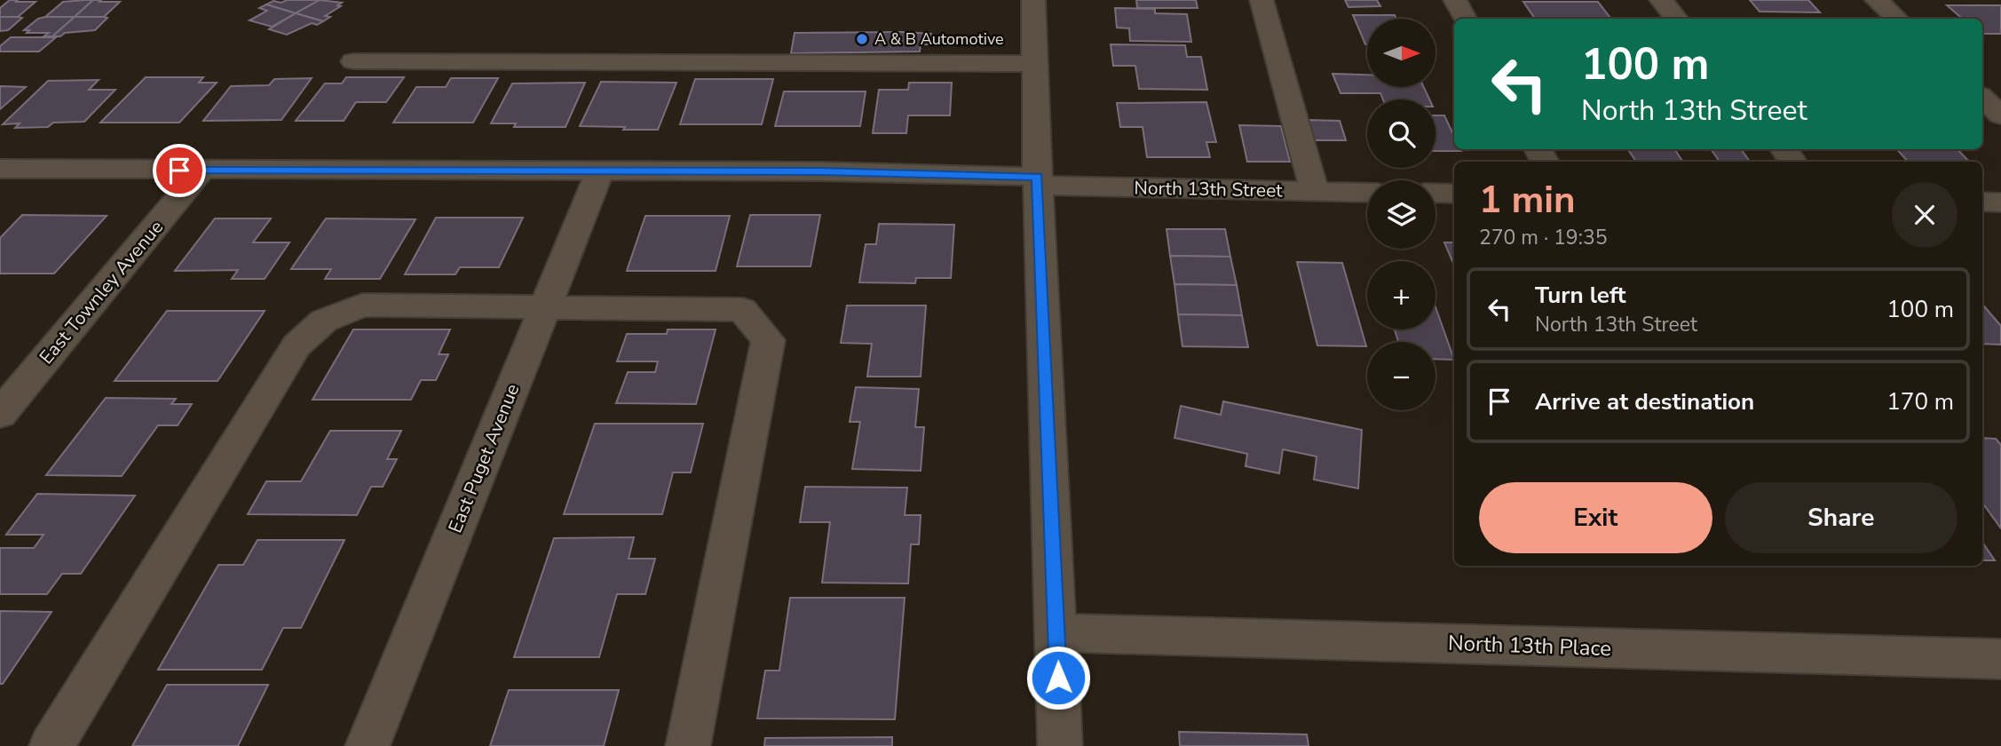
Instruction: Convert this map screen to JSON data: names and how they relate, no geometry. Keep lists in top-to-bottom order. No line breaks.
{"streets":{"street":["North 13th Street","East Townley Avenue","East Puget Avenue","North 13th Place"]},"crossings":[["North 13th Street","East Townley Avenue"],["North 13th Street","East Puget Avenue"]],"places":["A & B Automotive"],"north":"right","page":{"map_buttons":["+","−"],"turn":["100 m","North 13th Street"],"heading":["1 min","270 m · 19:35"],"list":[{"name":"Turn left","note":"North 13th Street","value":"100 m"},{"name":"Arrive at destination","value":"170 m"}],"buttons":["Exit","Share"]}}
